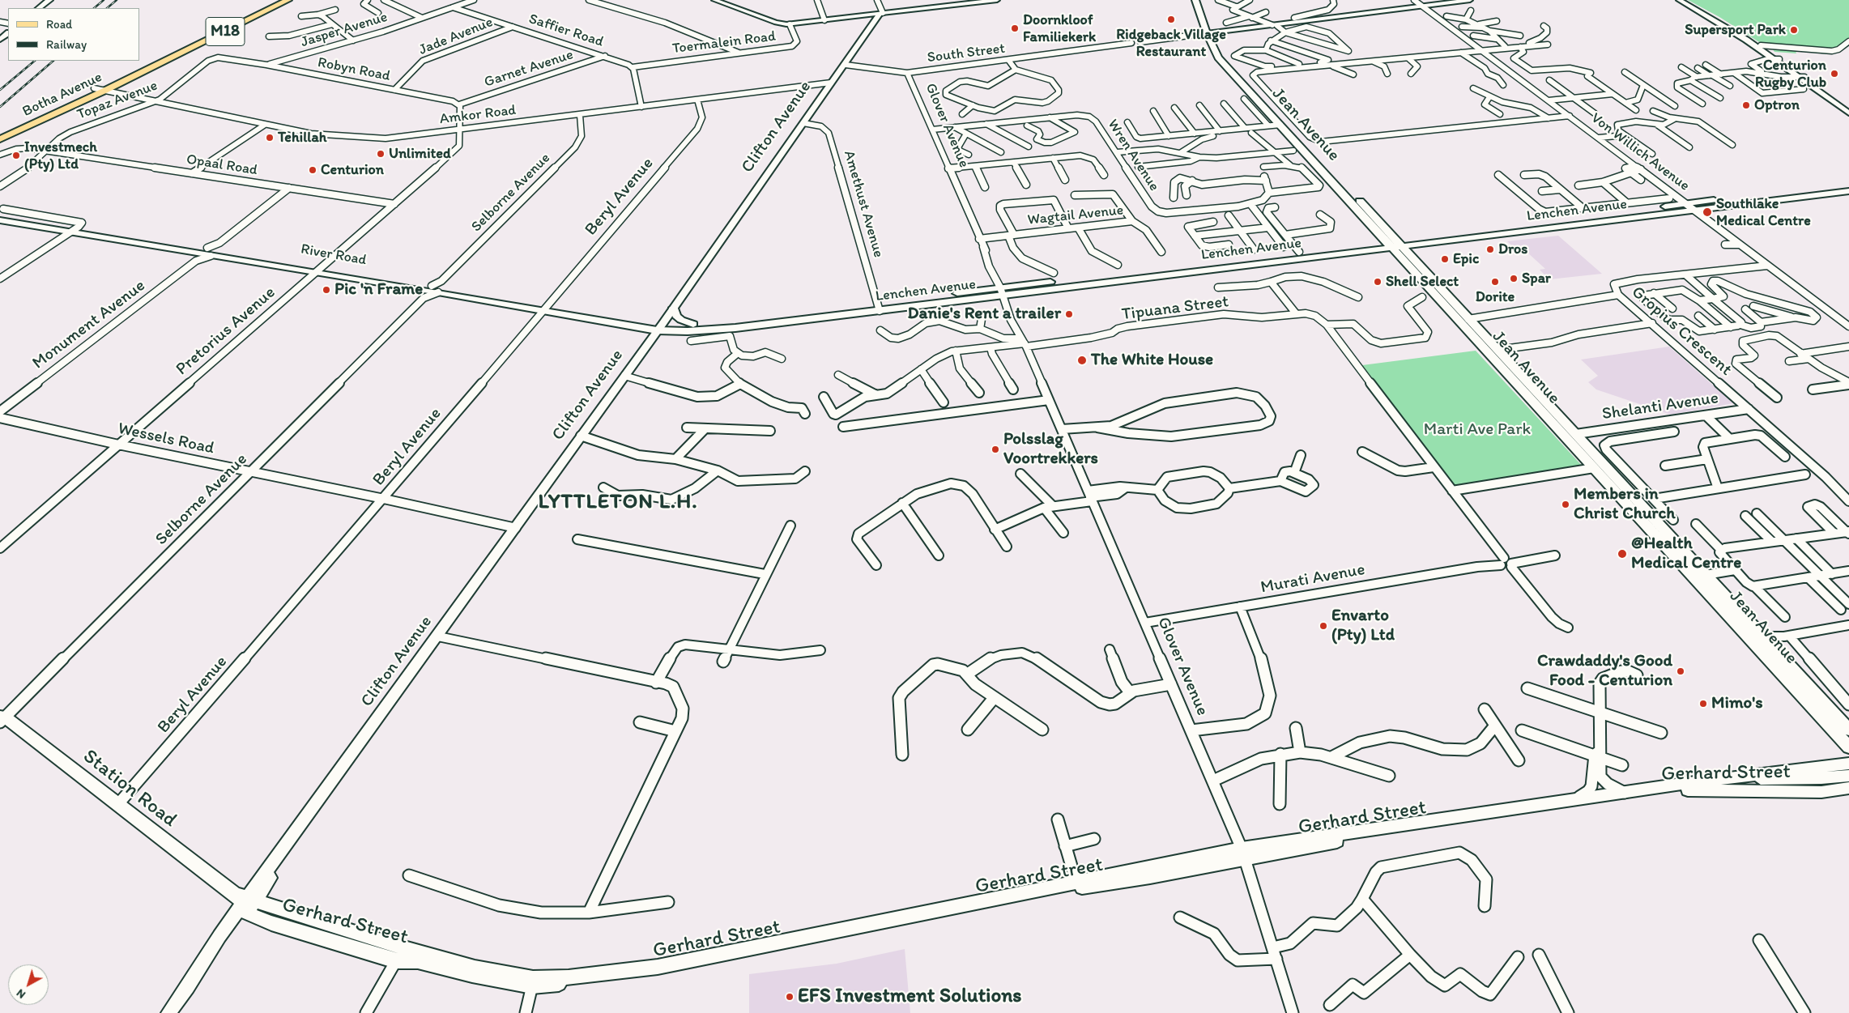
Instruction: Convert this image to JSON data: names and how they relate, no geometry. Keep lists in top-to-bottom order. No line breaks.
{"streets":{"main road":["M18","Botha Avenue","Jean Avenue","Lenchen Avenue","River Road"],"street":["Jasper Avenue","Saffier Road","Jade Avenue","Toermalein Road","South Street","Garnet Avenue","Robyn Road","Topaz Avenue","Amkor Road","Glover Avenue","Clifton Avenue","Von Willich Avenue","Wren Avenue","Opaal Road","Selborne Avenue","Beryl Avenue","Amethust Avenue","Wagtail Avenue","Tipuana Street","Monument Avenue","Pretorius Avenue","Gropius Crescent","Shelanti Avenue","Wessels Road","Murati Avenue","Gerhard Street","Station Road"]},"crossings":[["Jasper Avenue","Saffier Road"],["Jasper Avenue","Robyn Road"],["Saffier Road","Jade Avenue"],["Saffier Road","Toermalein Road"],["Saffier Road","Garnet Avenue"],["Jade Avenue","Robyn Road"],["South Street","Jean Avenue"],["South Street","Glover Avenue"],["Garnet Avenue","Robyn Road"],["Robyn Road","Topaz Avenue"],["Botha Avenue","Amkor Road"],["Topaz Avenue","Amkor Road"],["Topaz Avenue","Opaal Road"],["Amkor Road","Clifton Avenue"],["Amkor Road","Selborne Avenue"],["Amkor Road","Beryl Avenue"],["Amkor Road","Pretorius Avenue"],["Jean Avenue","Lenchen Avenue"],["Jean Avenue","Shelanti Avenue"],["Glover Avenue","Clifton Avenue"],["Glover Avenue","Wren Avenue"],["Glover Avenue","Lenchen Avenue"],["Glover Avenue","Wagtail Avenue"],["Glover Avenue","Tipuana Street"],["Glover Avenue","Murati Avenue"],["Glover Avenue","Gerhard Street"],["Clifton Avenue","Amethust Avenue"],["Clifton Avenue","Lenchen Avenue"],["Clifton Avenue","River Road"],["Clifton Avenue","Wessels Road"],["Clifton Avenue","Gerhard Street"],["Clifton Avenue","Station Road"],["Von Willich Avenue","Lenchen Avenue"],["Von Willich Avenue","Gropius Crescent"],["Opaal Road","Pretorius Avenue"],["Selborne Avenue","River Road"],["Selborne Avenue","Wessels Road"],["Selborne Avenue","Station Road"],["Beryl Avenue","River Road"],["Beryl Avenue","Wessels Road"],["Beryl Avenue","Station Road"],["Amethust Avenue","Lenchen Avenue"],["Lenchen Avenue","River Road"],["River Road","Monument Avenue"],["River Road","Pretorius Avenue"],["Pretorius Avenue","Wessels Road"],["Gropius Crescent","Shelanti Avenue"],["Gerhard Street","Station Road"]],"districts":["LYTTLETON L.H."],"parks":["Marti Ave Park"],"places":["Ridgeback Village Restaurant","Doornkloof Familiekerk","Supersport Park","Centurion Rugby Club","Optron","Tehillah","Unlimited","Investmech (Pty) Ltd","Centurion","Southlake Medical Centre","Dros","Epic","Spar","Shell Select","Dorite","Pic 'n Frame","Danie's Rent a trailer","The White House","Polsslag Voortrekkers","Members in Christ Church","@Health Medical Centre","Envarto (Pty) Ltd","Crawdaddy's Good Food - Centurion","Mimo's","EFS Investment Solutions"],"legend":["Road","Railway"],"north":"bottom left"}
